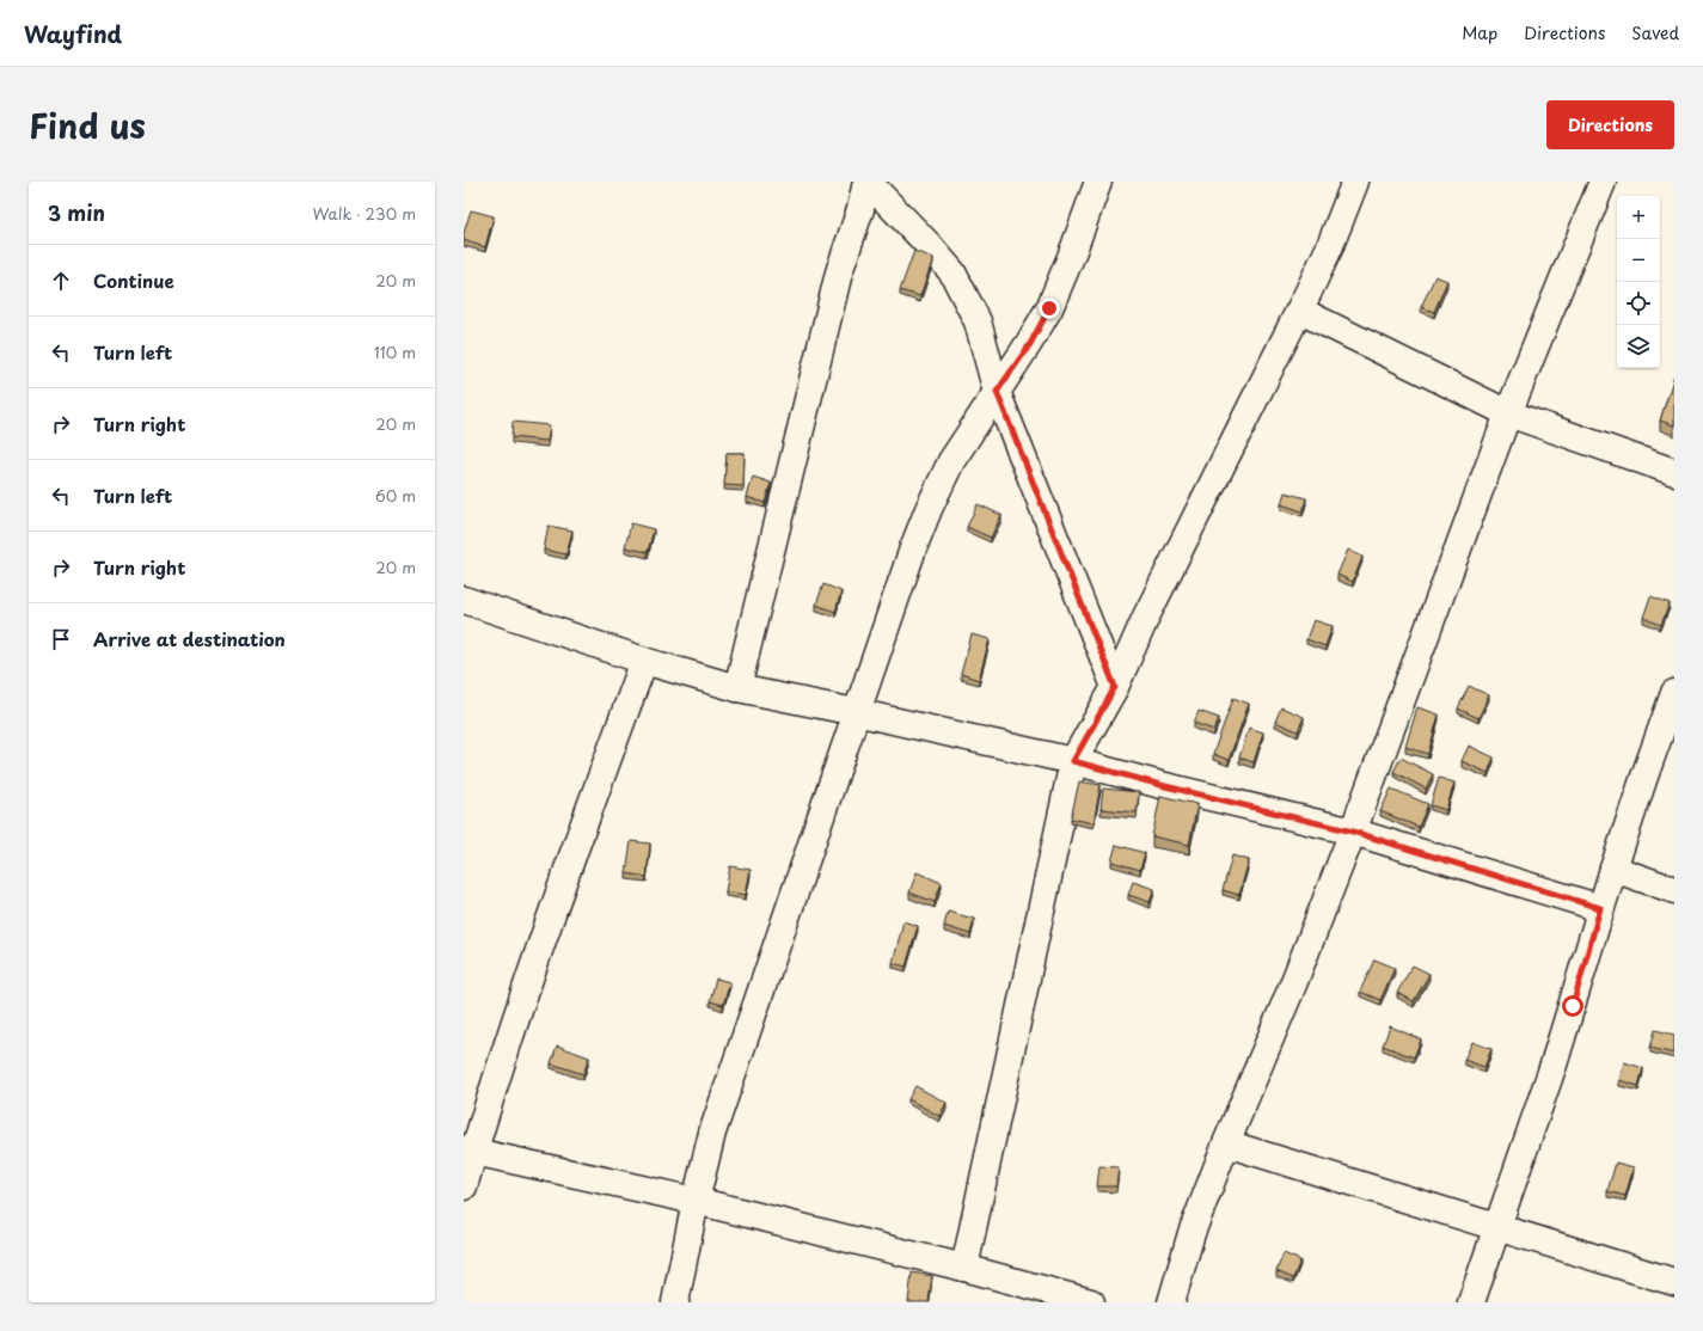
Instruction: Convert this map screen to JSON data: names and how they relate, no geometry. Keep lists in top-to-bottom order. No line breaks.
{"page":{"header":"Wayfind","nav":["Map","Directions","Saved"],"title":"Find us","buttons":"Directions","heading":["3 min","Walk · 230 m"],"map_buttons":["+","−"],"list":[["Continue","20 m"],["Turn left","110 m"],["Turn right","20 m"],["Turn left","60 m"],["Turn right","20 m"],"Arrive at destination"]}}
